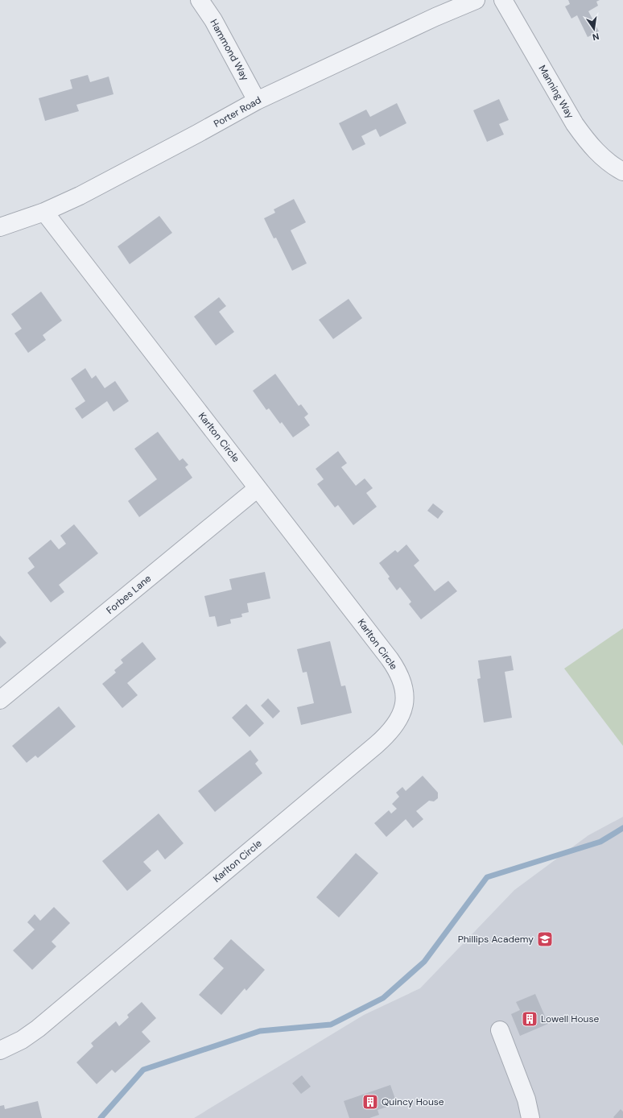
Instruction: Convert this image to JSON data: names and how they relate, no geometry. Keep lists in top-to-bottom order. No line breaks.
{"streets":{"street":["Hammond Way","Manning Way","Porter Road","Karlton Circle","Forbes Lane"]},"crossings":[["Hammond Way","Porter Road"],["Porter Road","Karlton Circle"],["Karlton Circle","Forbes Lane"]],"places":{"school or university":["Phillips Academy"],"building":["Lowell House","Quincy House"]},"north":"bottom"}
